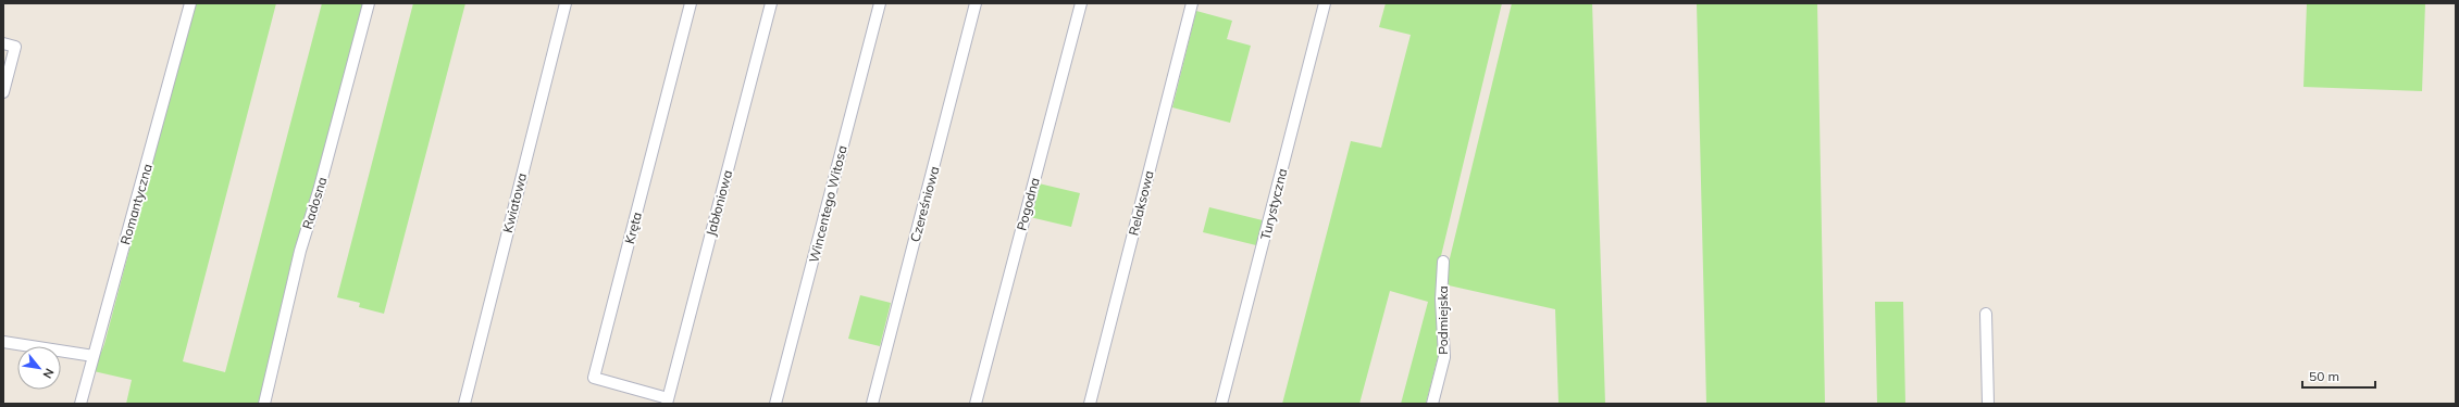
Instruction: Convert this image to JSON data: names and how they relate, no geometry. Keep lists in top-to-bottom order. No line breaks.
{"streets":{"street":["Radosna","Kwiatowa","Jabłoniowa","Relaksowa","Romantyczna","Wincentego Witosa","Czereśniowa","Pogodna","Turystyczna","Kręta","Podmiejska"]},"crossings":[["Jabłoniowa","Kręta"]],"scale_bar":"50 m","north":"bottom right"}
